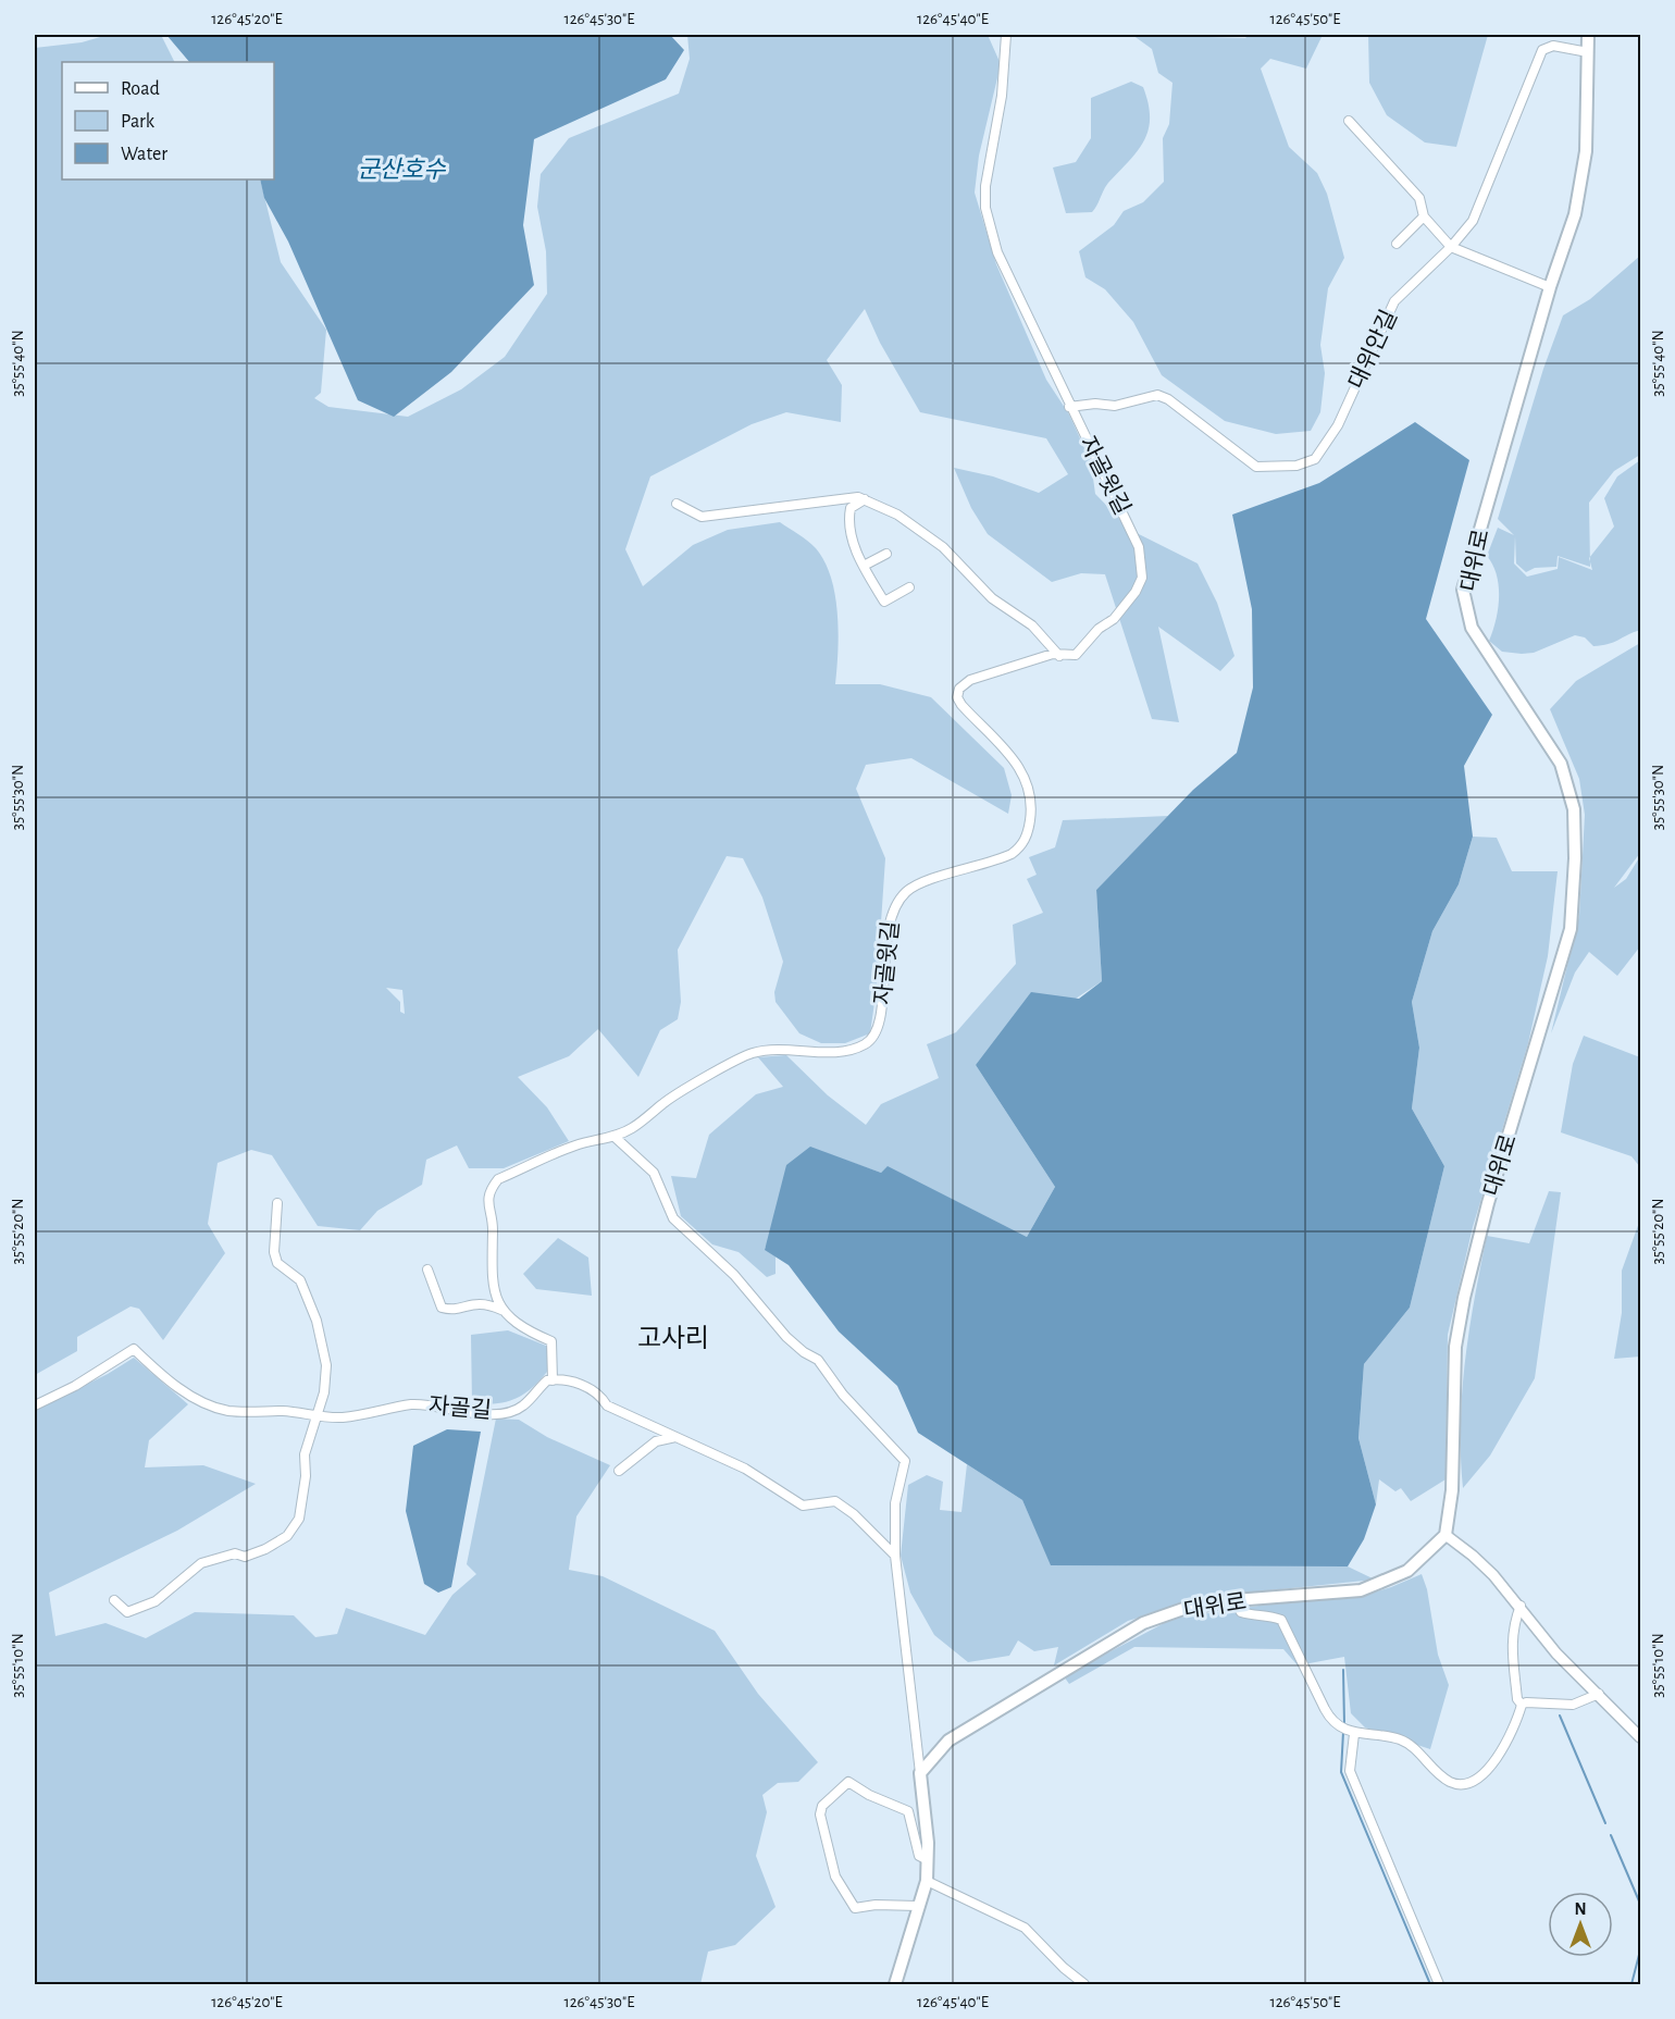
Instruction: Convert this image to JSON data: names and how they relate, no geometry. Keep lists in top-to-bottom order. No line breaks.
{"streets":{"main road":["대위로"],"street":["대위안길","자골윗길","자골길"]},"crossings":[["대위안길","자골윗길"],["대위안길","대위로"]],"districts":["고사리"],"water":["군산호수"],"legend":["Road","Park","Water"],"north":"top","coordinates":["126°45'20\"E","126°45'30\"E","126°45'40\"E","126°45'50\"E","35°55'40\"N","35°55'30\"N","35°55'20\"N","35°55'10\"N"]}
